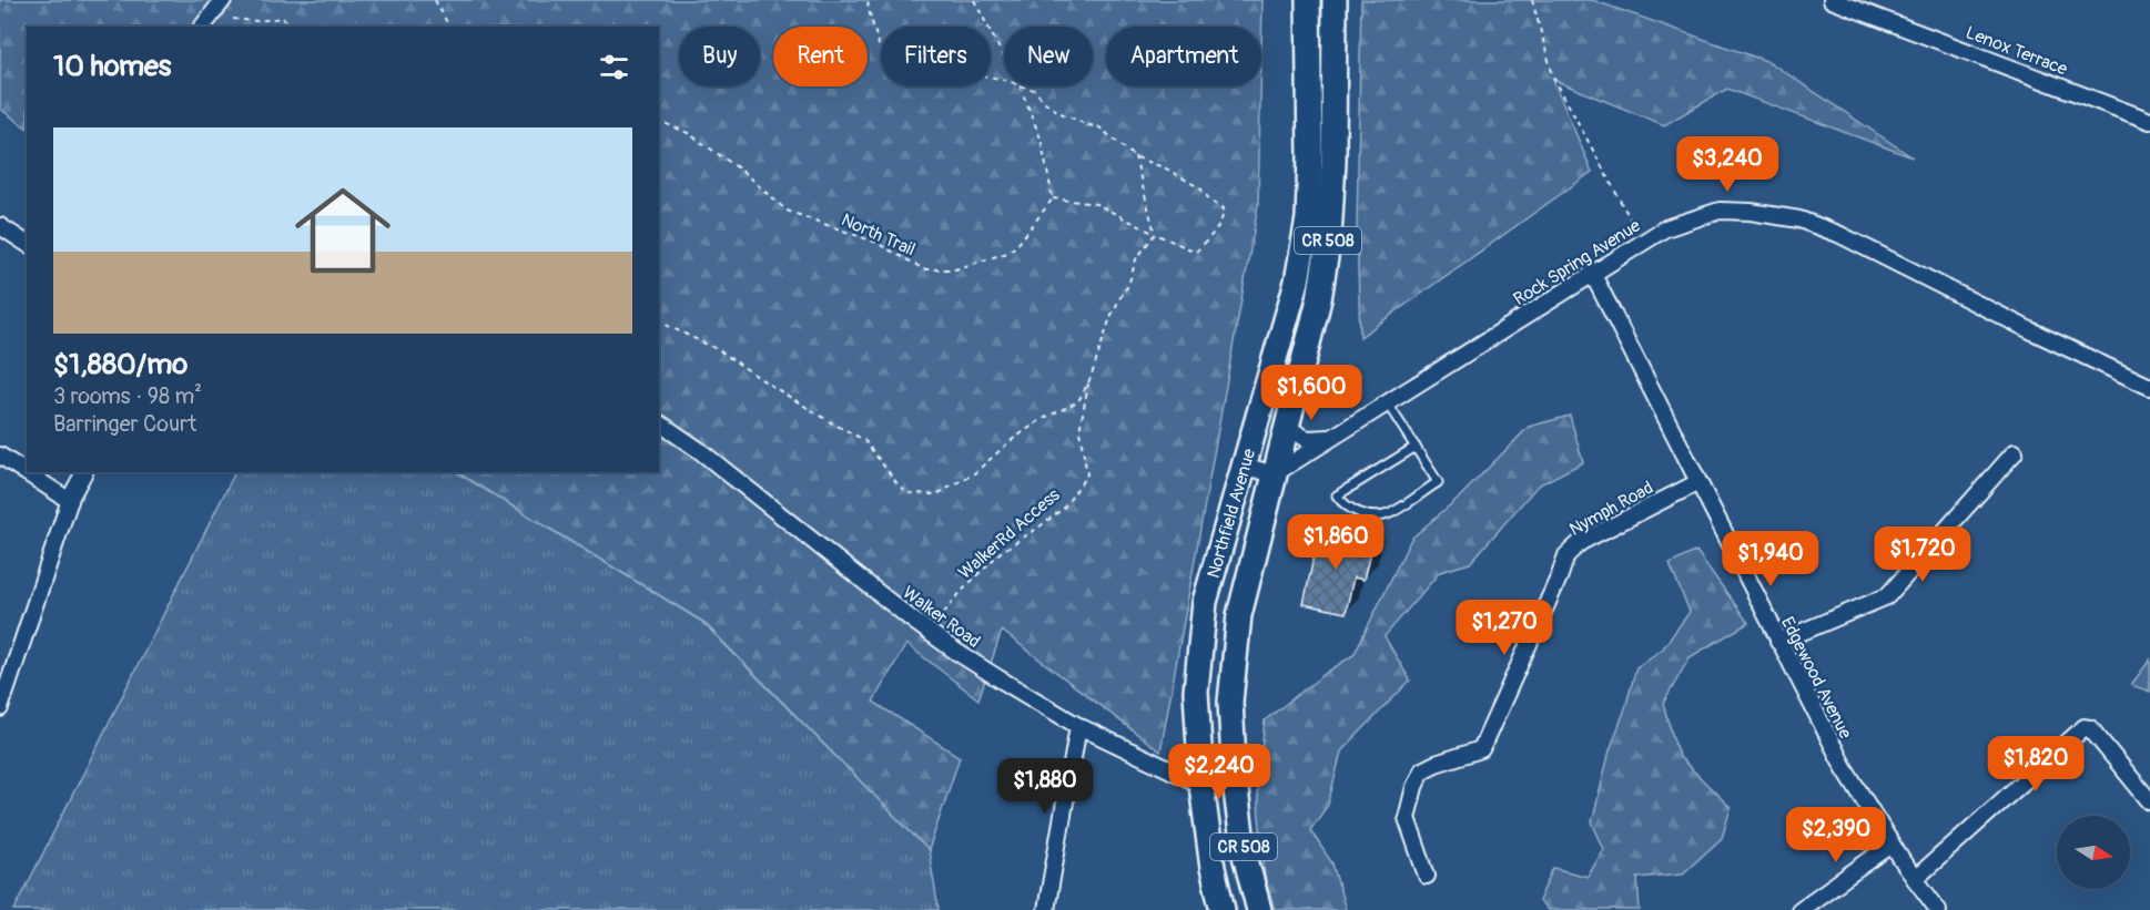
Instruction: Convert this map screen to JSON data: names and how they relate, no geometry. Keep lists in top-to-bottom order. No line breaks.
{"streets":{"main road":["CR 508","Northfield Avenue"],"street":["Lenox Terrace","Rock Spring Avenue","Nymph Road","Walker Road","Edgewood Avenue"],"path":["North Trail","WalkerRd Access"]},"crossings":[["Rock Spring Avenue","Northfield Avenue"],["Rock Spring Avenue","Edgewood Avenue"],["Nymph Road","Edgewood Avenue"],["Northfield Avenue","Walker Road"]],"north":"right","page":{"chip":["Buy","Rent","Filters","New","Apartment"],"heading":"10 homes","list":[{"name":"$1,880/mo","note":"3 rooms · 98 m² · Barringer Court"}],"price":["$3,240","$1,600","$1,860","$1,720","$1,940","$1,270","$1,820","$2,240","$1,880","$2,390"]}}
